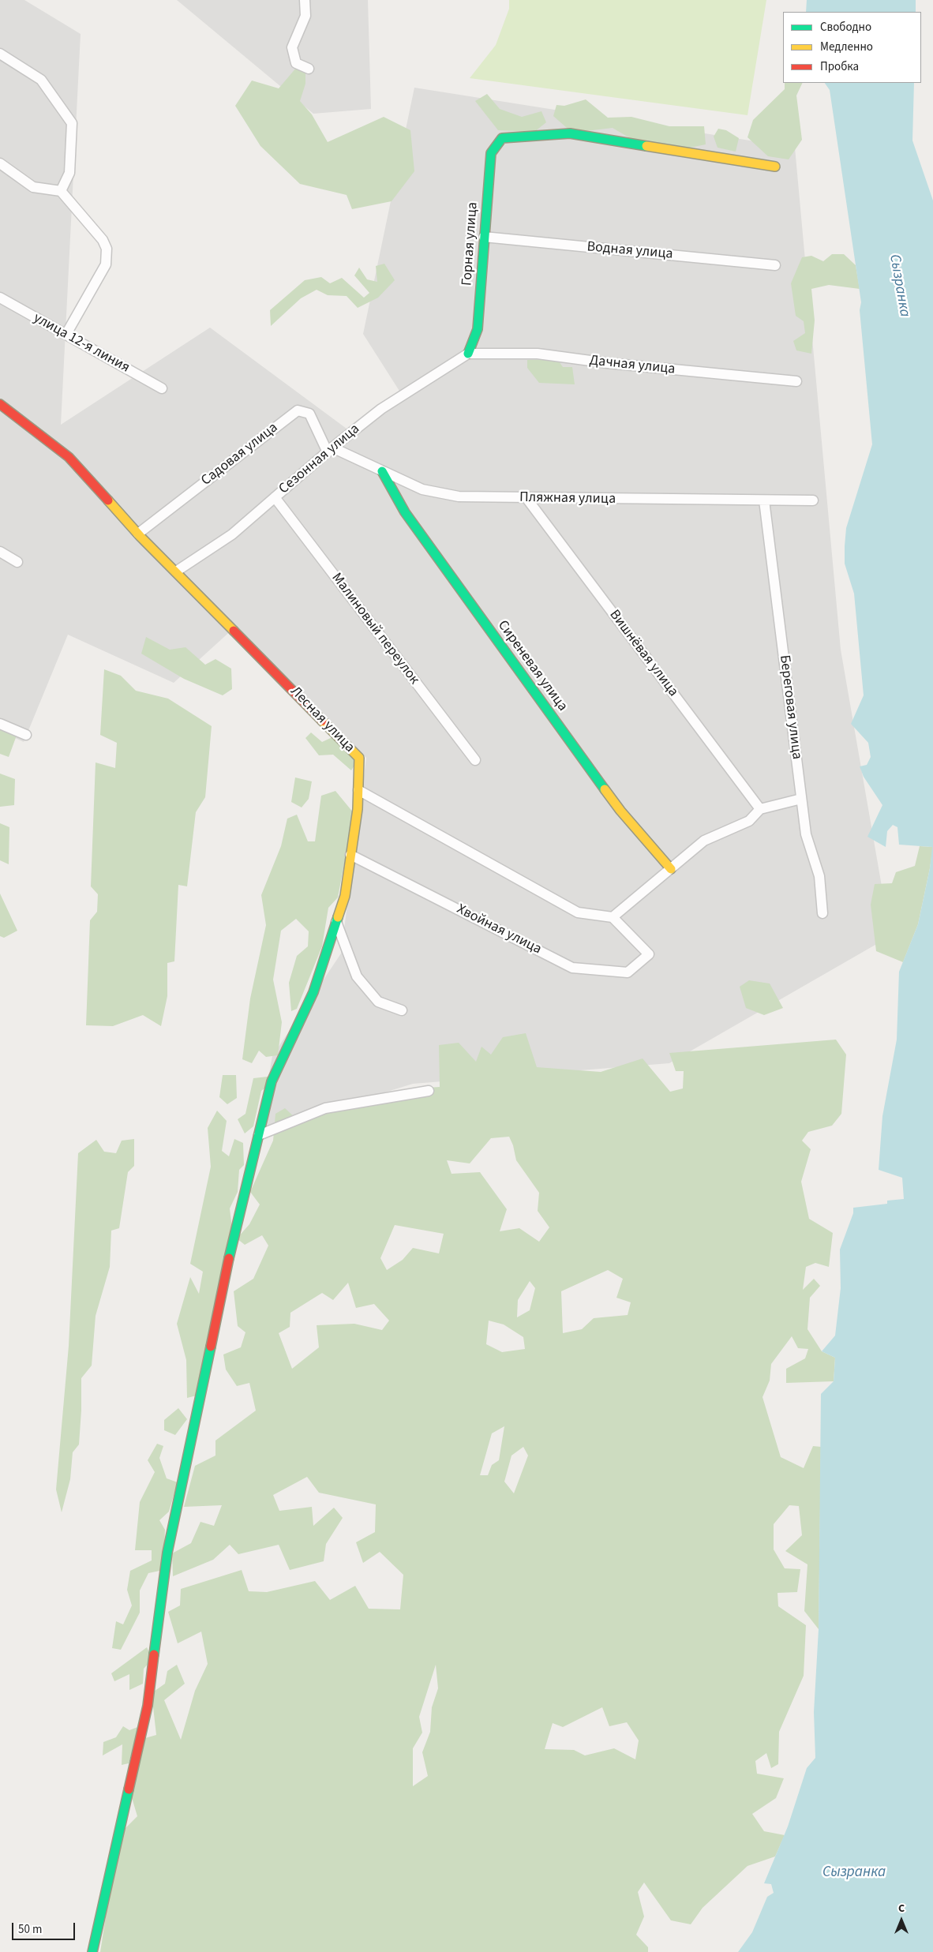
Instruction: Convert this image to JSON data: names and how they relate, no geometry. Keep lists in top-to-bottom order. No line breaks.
{"streets":{"street":["Горная улица","Водная улица","улица 12-я линия","Дачная улица","Садовая улица","Сезонная улица","Пляжная улица","Малиновый переулок","Вишнёвая улица","Сиреневая улица","Береговая улица","Лесная улица","Хвойная улица"]},"crossings":[["Горная улица","Водная улица"],["Горная улица","Дачная улица"],["Горная улица","Сезонная улица"],["Дачная улица","Сезонная улица"],["Садовая улица","Сезонная улица"],["Садовая улица","Пляжная улица"],["Садовая улица","Лесная улица"],["Сезонная улица","Пляжная улица"],["Сезонная улица","Малиновый переулок"],["Сезонная улица","Лесная улица"],["Пляжная улица","Вишнёвая улица"],["Пляжная улица","Сиреневая улица"],["Пляжная улица","Береговая улица"],["Лесная улица","Хвойная улица"]],"water":["Сызранка"],"legend":["Свободно","Медленно","Пробка"],"scale_bar":"50 m","north":"top"}
